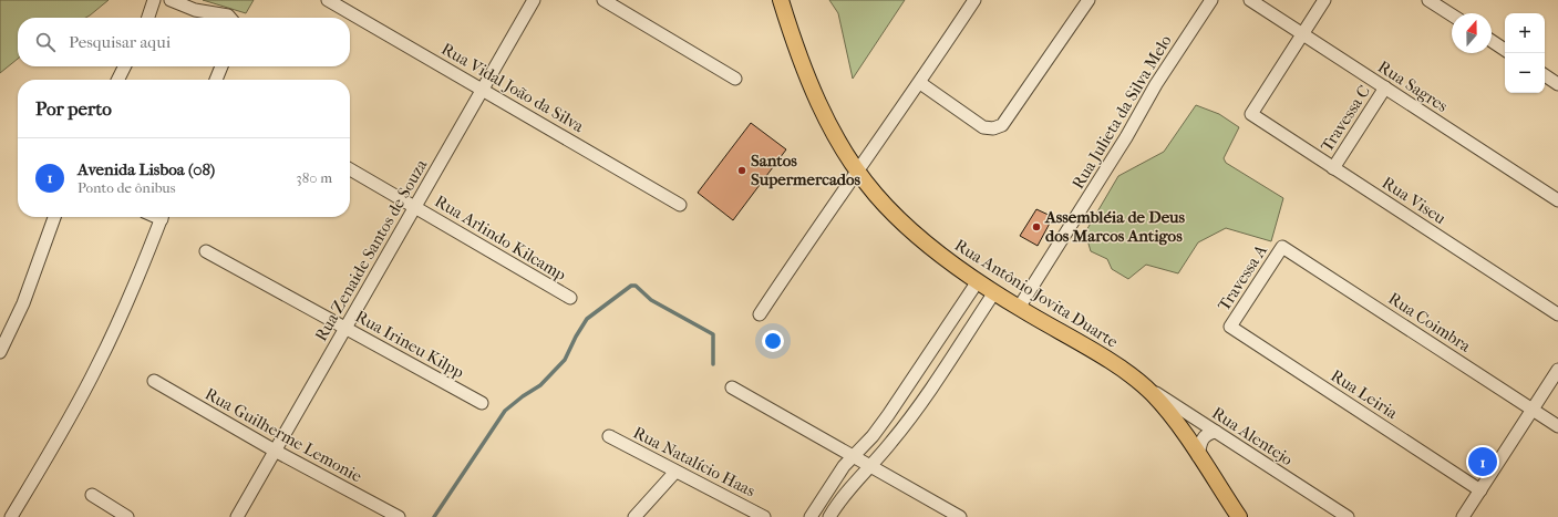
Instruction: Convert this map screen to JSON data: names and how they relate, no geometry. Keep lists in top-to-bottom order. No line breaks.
{"streets":{"main road":["Rua Antônio Jovita Duarte"],"street":["Rua Sagres","Rua Vidal João da Silva","Rua Julieta da Silva Melo","Travessa C","Rua Viseu","Rua Arlindo Kilcamp","Rua Zenaide Santos de Souza","Travessa A","Rua Coimbra","Rua Irineu Kilpp","Rua Leiria","Rua Guilherme Lemonie","Rua Alentejo","Rua Natalício Haas"]},"crossings":[["Rua Sagres","Travessa C"],["Rua Sagres","Rua Viseu"],["Rua Vidal João da Silva","Rua Zenaide Santos de Souza"],["Rua Julieta da Silva Melo","Rua Antônio Jovita Duarte"],["Travessa C","Rua Viseu"],["Rua Arlindo Kilcamp","Rua Zenaide Santos de Souza"],["Rua Zenaide Santos de Souza","Rua Irineu Kilpp"],["Rua Zenaide Santos de Souza","Rua Guilherme Lemonie"],["Travessa A","Rua Coimbra"],["Travessa A","Rua Leiria"],["Rua Antônio Jovita Duarte","Rua Alentejo"]],"places":["Santos Supermercados","Assembléia de Deus dos Marcos Antigos"],"north":"top","page":{"map_buttons":["+","−"],"search":"Pesquisar aqui","heading":"Por perto","list":[{"mark":"1","name":"Avenida Lisboa (08)","note":"Ponto de ônibus","value":"380 m"}],"pins":"1"}}
